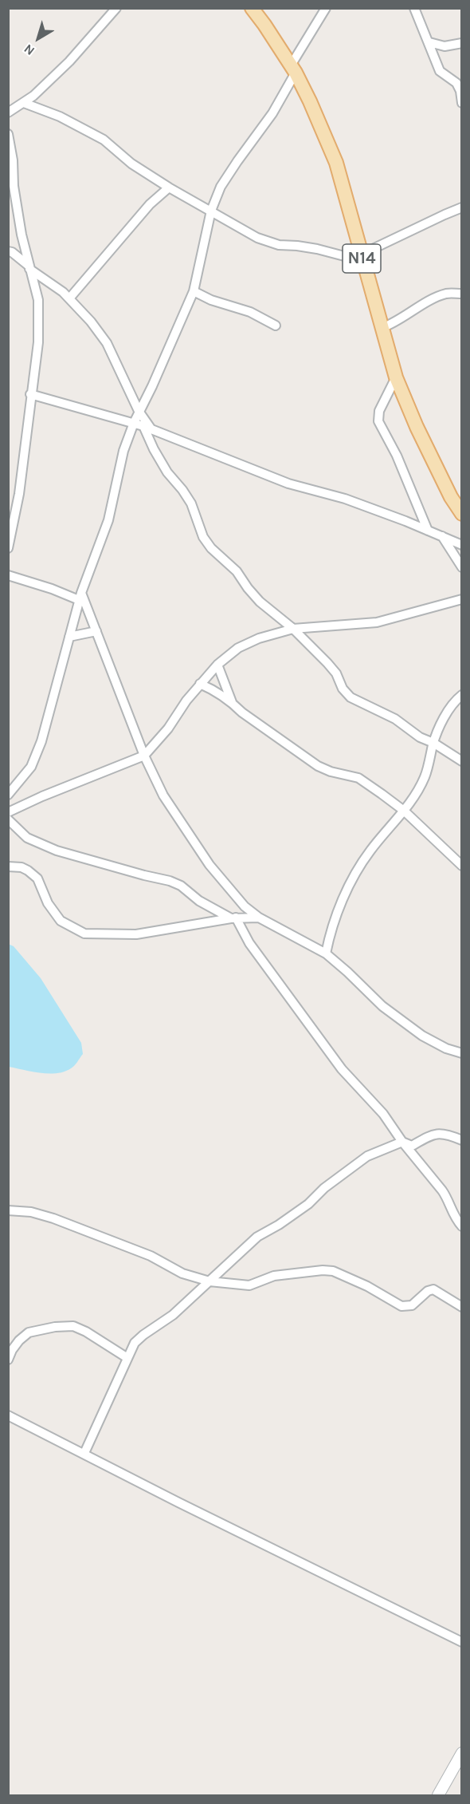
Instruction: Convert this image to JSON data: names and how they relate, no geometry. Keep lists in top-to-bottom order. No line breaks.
{"streets":{"main road":["N14"]},"north":"bottom left"}
